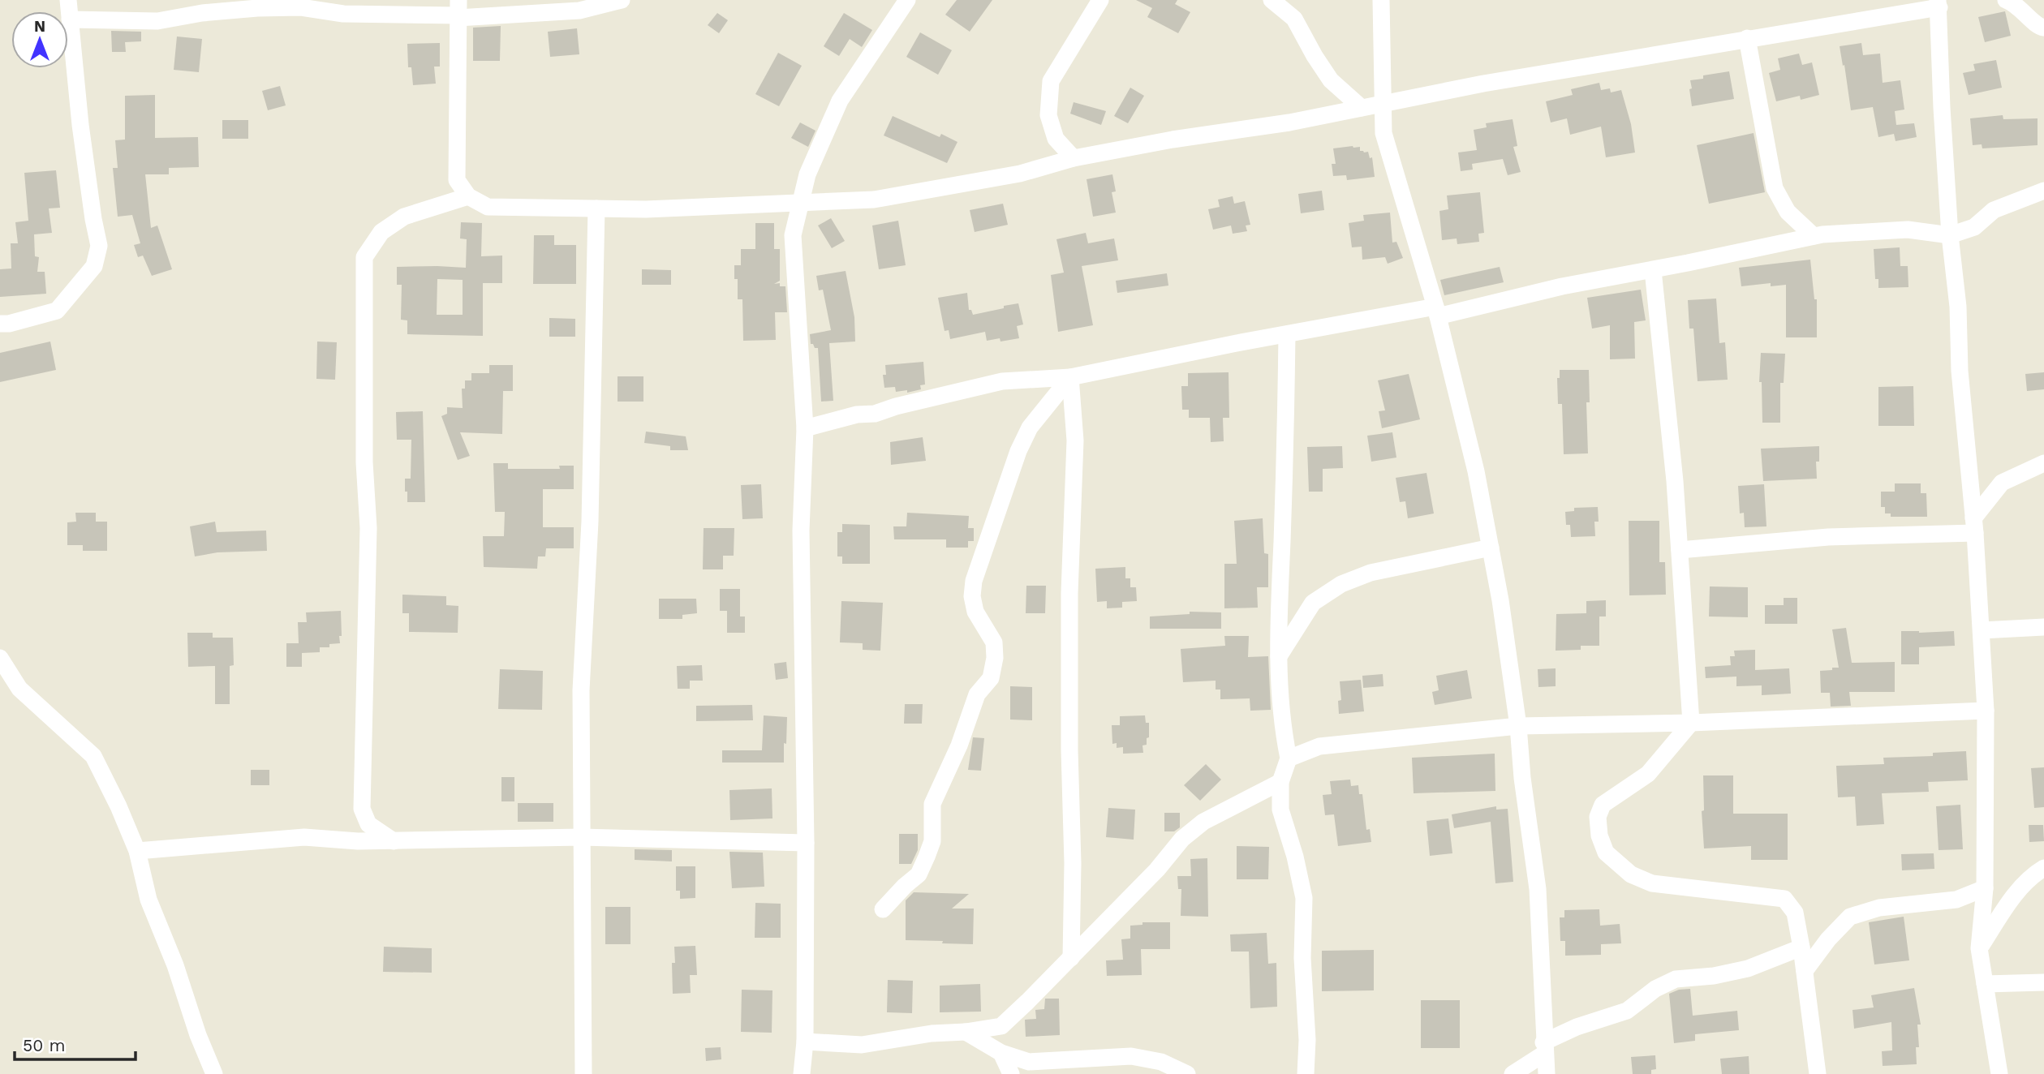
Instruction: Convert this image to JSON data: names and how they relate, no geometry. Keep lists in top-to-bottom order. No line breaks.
{"scale_bar":"50 m","north":"top"}
